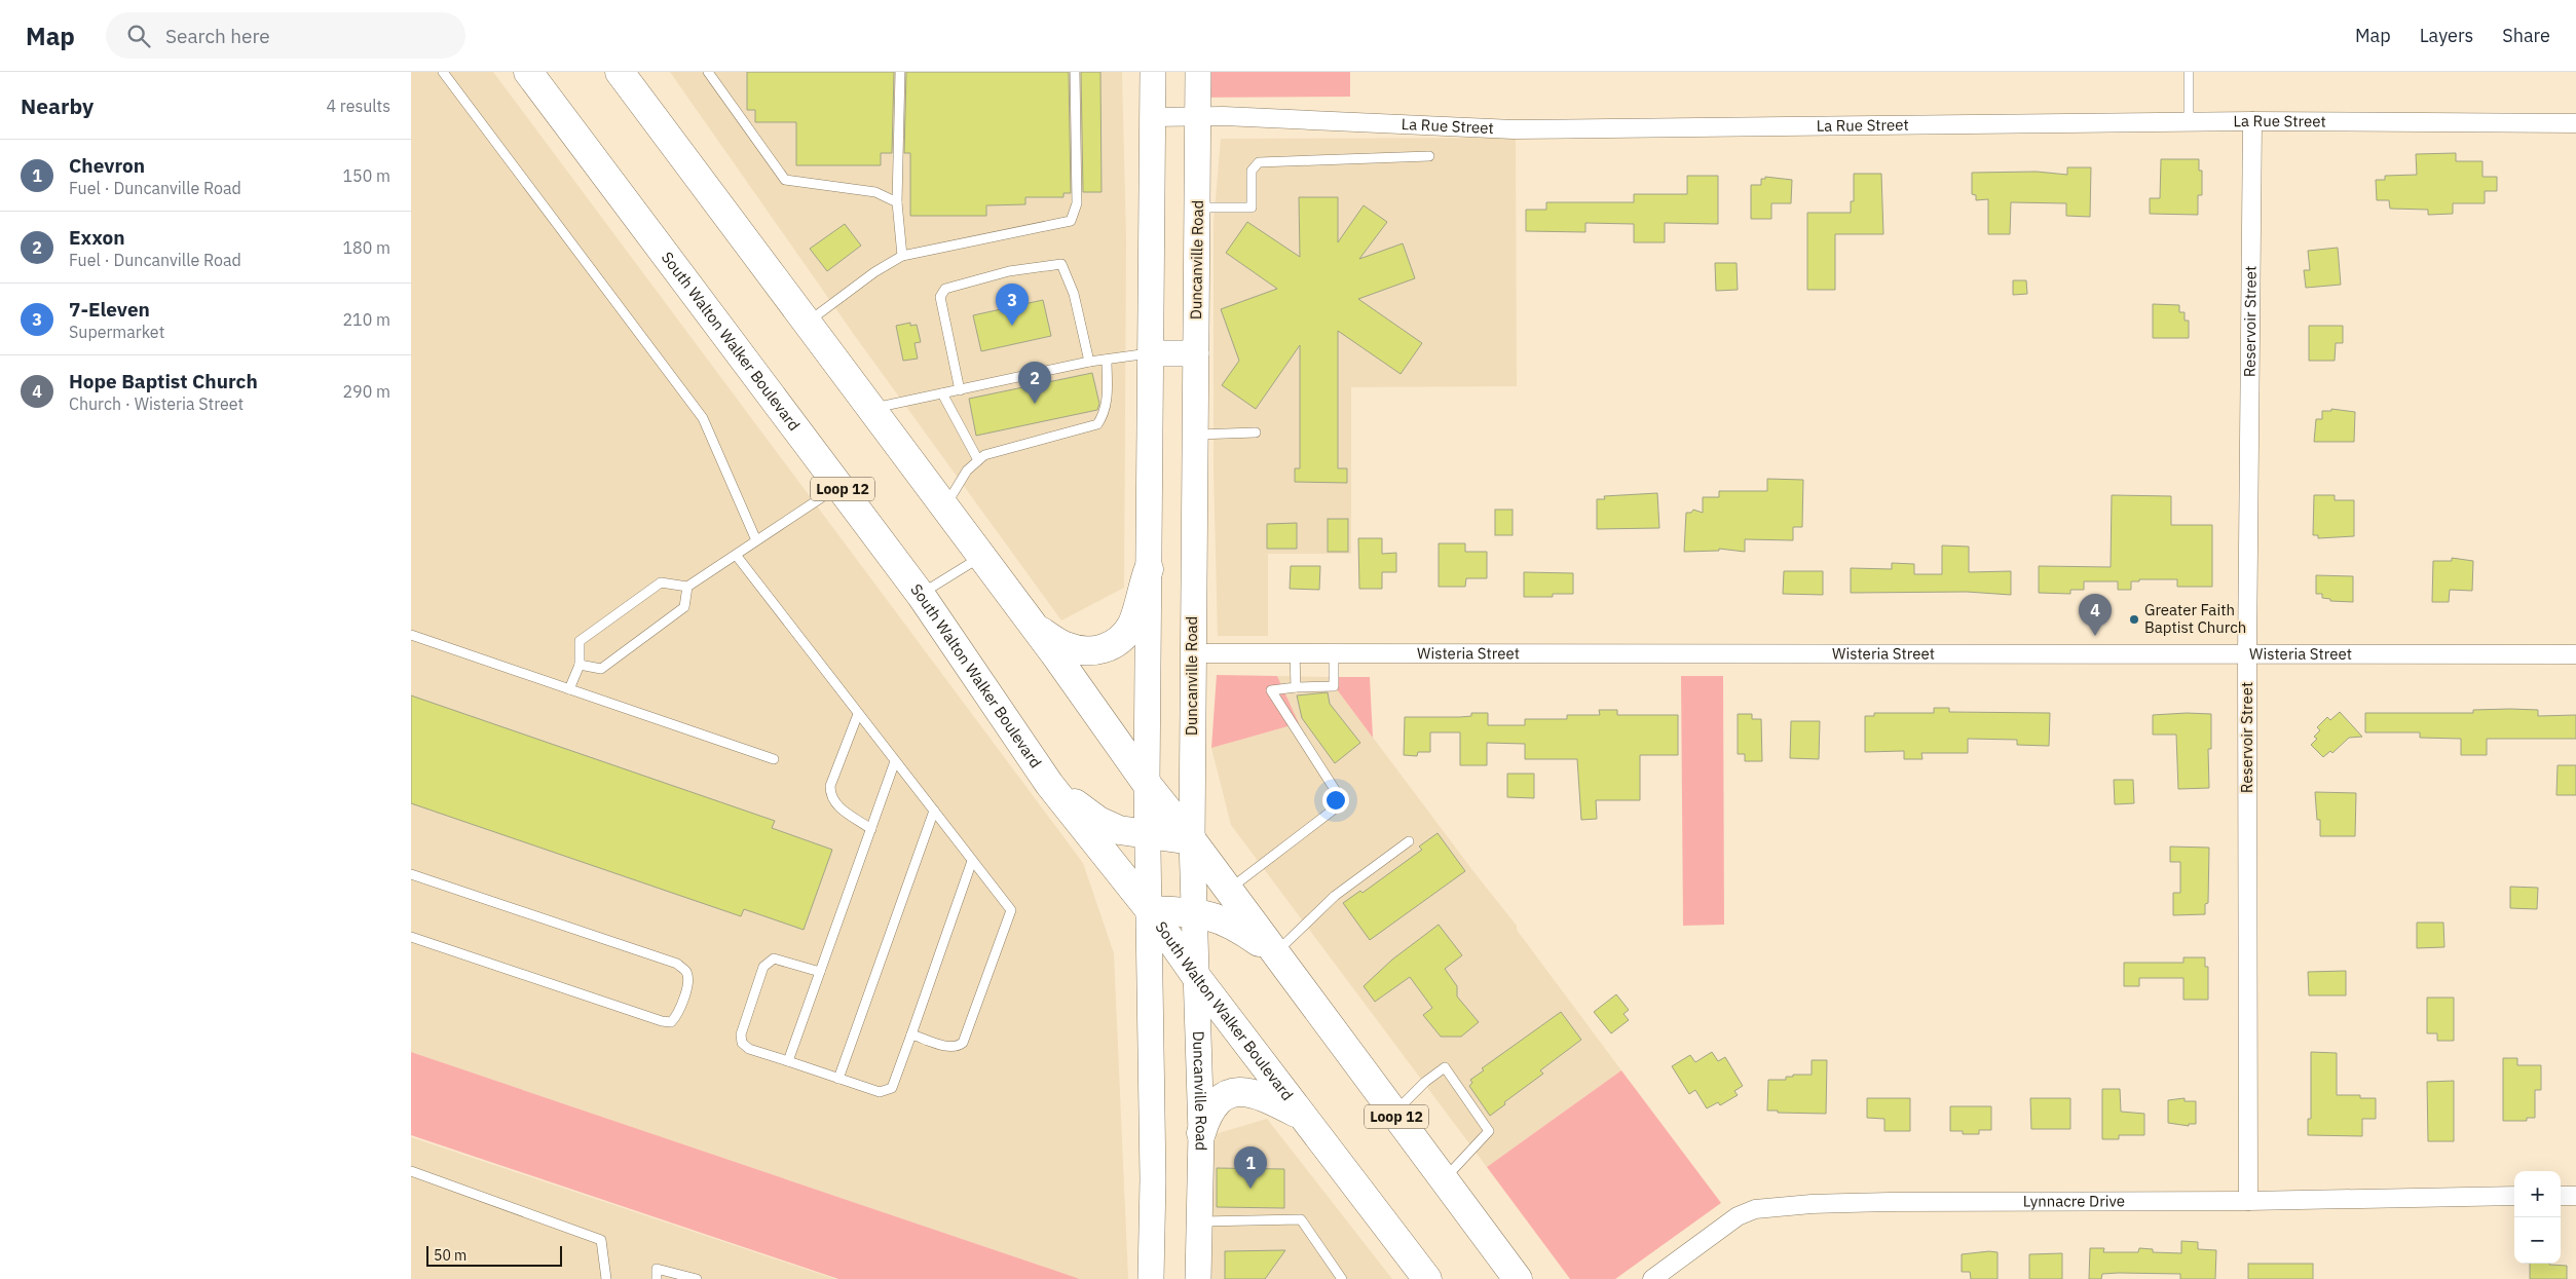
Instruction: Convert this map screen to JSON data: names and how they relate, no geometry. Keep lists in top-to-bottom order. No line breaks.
{"streets":{"main road":["Duncanville Road","South Walton Walker Boulevard","Loop 12"],"street":["La Rue Street","Reservoir Street","Wisteria Street","Lynnacre Drive"]},"crossings":[["La Rue Street","Duncanville Road"],["La Rue Street","Reservoir Street"],["Duncanville Road","South Walton Walker Boulevard"],["Duncanville Road","Loop 12"],["Duncanville Road","Wisteria Street"],["Reservoir Street","Wisteria Street"],["Reservoir Street","Lynnacre Drive"]],"places":["Greater Faith Baptist Church"],"scale_bar":"50 m","page":{"header":"Map","search":"Search here","nav":["Map","Layers","Share"],"heading":["Nearby","4 results"],"list":[{"mark":"1","name":"Chevron","note":"Fuel · Duncanville Road","value":"150 m"},{"mark":"2","name":"Exxon","note":"Fuel · Duncanville Road","value":"180 m"},{"mark":"3","name":"7-Eleven","note":"Supermarket","value":"210 m"},{"mark":"4","name":"Hope Baptist Church","note":"Church · Wisteria Street","value":"290 m"}],"pins":["3","2","4","1"],"map_buttons":["+","−"],"scale":"50 m"}}
